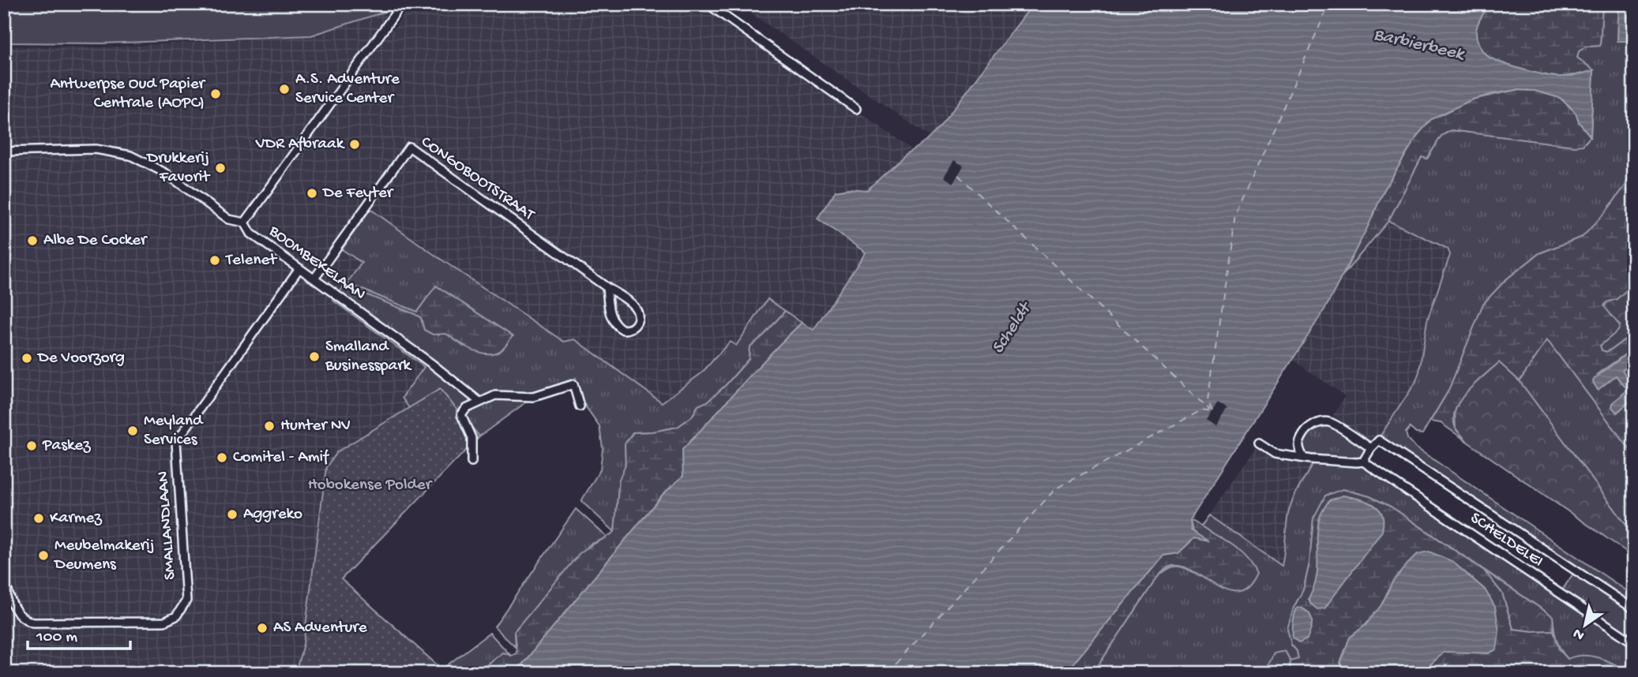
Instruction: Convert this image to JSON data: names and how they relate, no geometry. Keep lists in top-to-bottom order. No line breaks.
{"streets":{"street":["CONGOBOOTSTRAAT","BOOMBEKELAAN","SMALLANDLAAN","SCHELDELEI"]},"crossings":[["CONGOBOOTSTRAAT","BOOMBEKELAAN"],["BOOMBEKELAAN","SMALLANDLAAN"]],"water":["Barbierbeek","Scheldt"],"parks":["Hobokense Polder"],"places":["A.S. Adventure Service Center","Antwerpse Oud Papier Centrale (AOPC)","VDR Afbraak","Drukkerij Favorit","De Feyter","Albe De Cocker","Telenet","Smalland Businesspark","De Voorzorg","Hunter NV","Meyland Services","Paskez","Comitel - Amif","Aggreko","Karmez","Meubelmakerij Deumens","AS Adventure"],"scale_bar":"100 m","north":"bottom left"}
